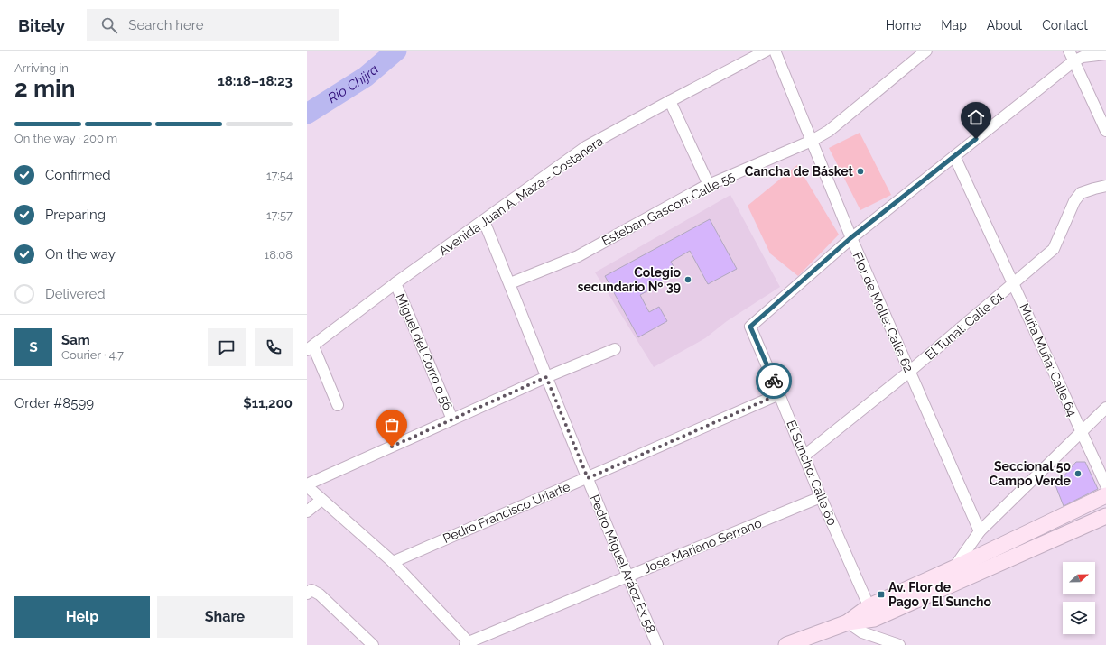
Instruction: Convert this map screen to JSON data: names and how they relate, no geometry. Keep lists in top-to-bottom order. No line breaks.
{"streets":{"street":["Avenida Juan A. Maza - Costanera","Esteban Gascon: Calle 55","Flor de Molle: Calle 62","El Tunal: Calle 61","Miguel del Corro o 56","Muña Muña: Calle 64","El Suncho: Calle 60","Pedro Francisco Uriarte","José Mariano Serrano","Pedro Miguel Aráoz Ex 58"]},"crossings":[["Avenida Juan A. Maza - Costanera","Miguel del Corro o 56"],["Avenida Juan A. Maza - Costanera","Pedro Miguel Aráoz Ex 58"],["Esteban Gascon: Calle 55","Flor de Molle: Calle 62"],["Esteban Gascon: Calle 55","Pedro Miguel Aráoz Ex 58"],["Flor de Molle: Calle 62","El Tunal: Calle 61"],["Flor de Molle: Calle 62","El Suncho: Calle 60"],["El Tunal: Calle 61","Muña Muña: Calle 64"],["El Tunal: Calle 61","El Suncho: Calle 60"],["El Suncho: Calle 60","Pedro Francisco Uriarte"],["El Suncho: Calle 60","José Mariano Serrano"],["Pedro Francisco Uriarte","Pedro Miguel Aráoz Ex 58"],["José Mariano Serrano","Pedro Miguel Aráoz Ex 58"]],"water":["Río Chijra"],"places":{"other":["Cancha de Básket","Colegio secundario Nº 39","Seccional 50 Campo Verde"],"transit":["Av. Flor de Pago y El Suncho"]},"north":"right","page":{"header":"Bitely","search":"Search here","nav":["Home","Map","About","Contact"],"heading":["2 min","Arriving in","18:18–18:23"],"panel":["Sam","Courier · 4.7","Order #8599","$11,200"],"bar":"On the way · 200 m","list":[["Confirmed","17:54"],["Preparing","17:57"],["On the way","18:08"],"Delivered"],"round":"S","buttons":["Help","Share"]}}
